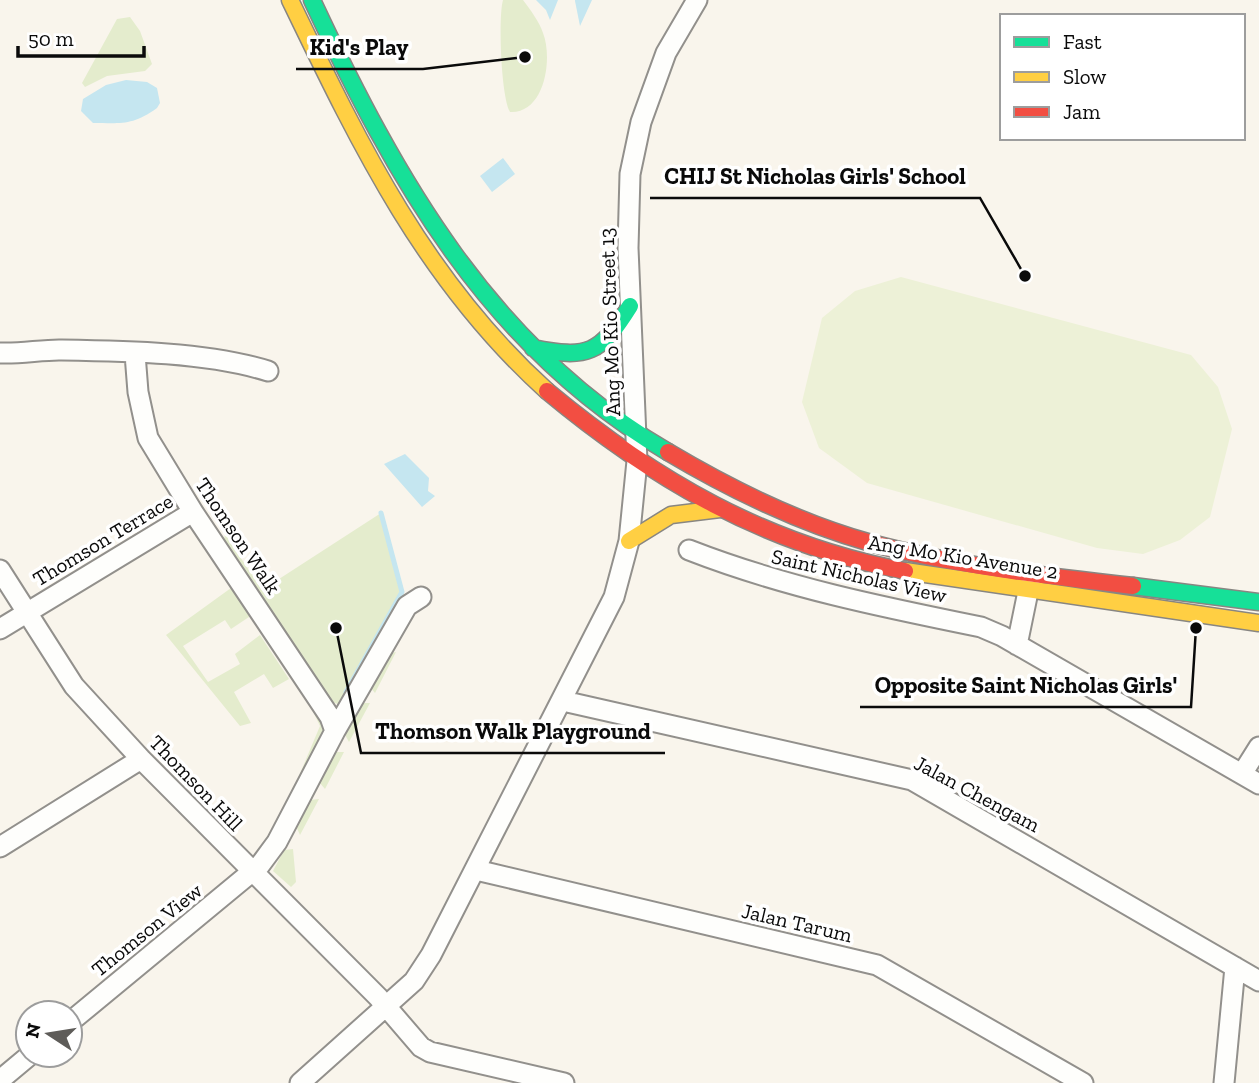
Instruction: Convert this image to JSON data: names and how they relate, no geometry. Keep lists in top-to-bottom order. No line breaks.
{"streets":{"main road":["Ang Mo Kio Avenue 2"],"street":["Ang Mo Kio Street 13","Thomson Walk","Thomson Terrace","Saint Nicholas View","Thomson Hill","Jalan Chengam","Jalan Tarum","Thomson View"]},"crossings":[["Ang Mo Kio Street 13","Ang Mo Kio Avenue 2"],["Ang Mo Kio Street 13","Thomson Hill"],["Ang Mo Kio Street 13","Jalan Chengam"],["Ang Mo Kio Street 13","Jalan Tarum"],["Thomson Walk","Thomson Terrace"],["Thomson Terrace","Thomson Hill"],["Thomson Hill","Thomson View"]],"places":["Kid's Play","CHIJ St Nicholas Girls' School","Thomson Walk Playground","Opposite Saint Nicholas Girls'"],"legend":["Fast","Slow","Jam"],"scale_bar":"50 m","north":"left"}
